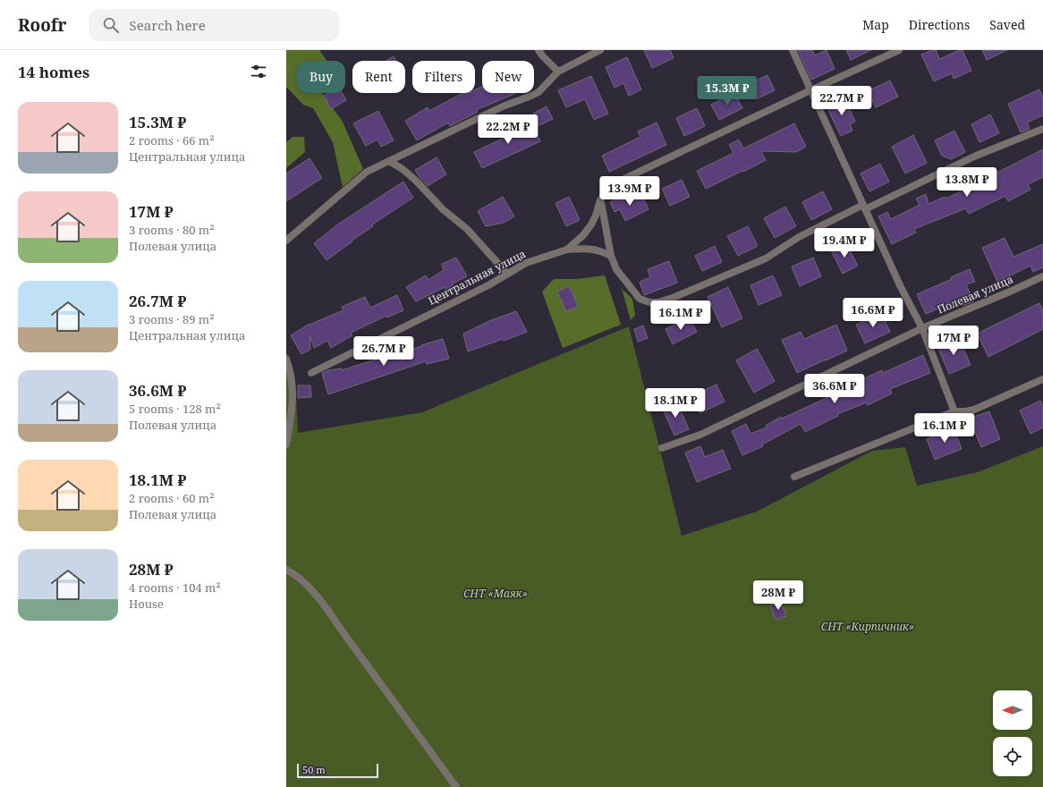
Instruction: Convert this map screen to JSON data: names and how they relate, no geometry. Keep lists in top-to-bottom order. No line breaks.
{"streets":{"street":["Центральная улица","Полевая улица"]},"parks":["СНТ «Маяк»","СНТ «Кирпичник»"],"scale_bar":"50 m","north":"left","page":{"header":"Roofr","search":"Search here","nav":["Map","Directions","Saved"],"heading":"14 homes","chip":["Buy","Rent","Filters","New"],"price":["15.3M ₽","22.7M ₽","22.2M ₽","13.8M ₽","13.9M ₽","19.4M ₽","16.6M ₽","16.1M ₽","17M ₽","26.7M ₽","36.6M ₽","18.1M ₽","16.1M ₽","28M ₽"],"list":[{"name":"15.3M ₽","note":"2 rooms · 66 m² · Центральная улица"},{"name":"17M ₽","note":"3 rooms · 80 m² · Полевая улица"},{"name":"26.7M ₽","note":"3 rooms · 89 m² · Центральная улица"},{"name":"36.6M ₽","note":"5 rooms · 128 m² · Полевая улица"},{"name":"18.1M ₽","note":"2 rooms · 60 m² · Полевая улица"},{"name":"28M ₽","note":"4 rooms · 104 m² · House"}],"scale":"50 m"}}
